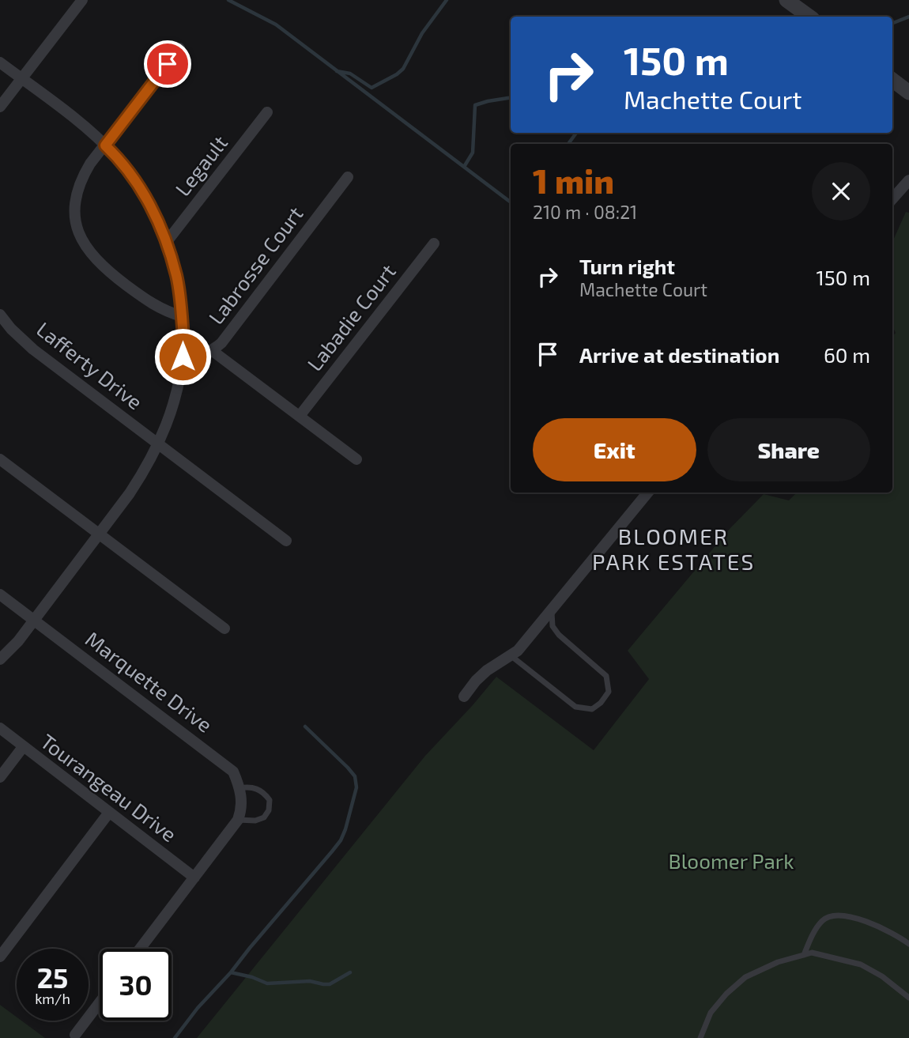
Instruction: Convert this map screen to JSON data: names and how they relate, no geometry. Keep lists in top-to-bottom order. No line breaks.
{"streets":{"street":["Legault","Labrosse Court","Labadie Court","Lafferty Drive","Marquette Drive","Tourangeau Drive"]},"districts":["BLOOMER PARK ESTATES"],"parks":["Bloomer Park"],"page":{"turn":["150 m","Machette Court"],"heading":["1 min","210 m · 08:21"],"list":[{"name":"Turn right","note":"Machette Court","value":"150 m"},{"name":"Arrive at destination","value":"60 m"}],"buttons":["Exit","Share"],"speed":"25 km/h","limit":"30"}}
